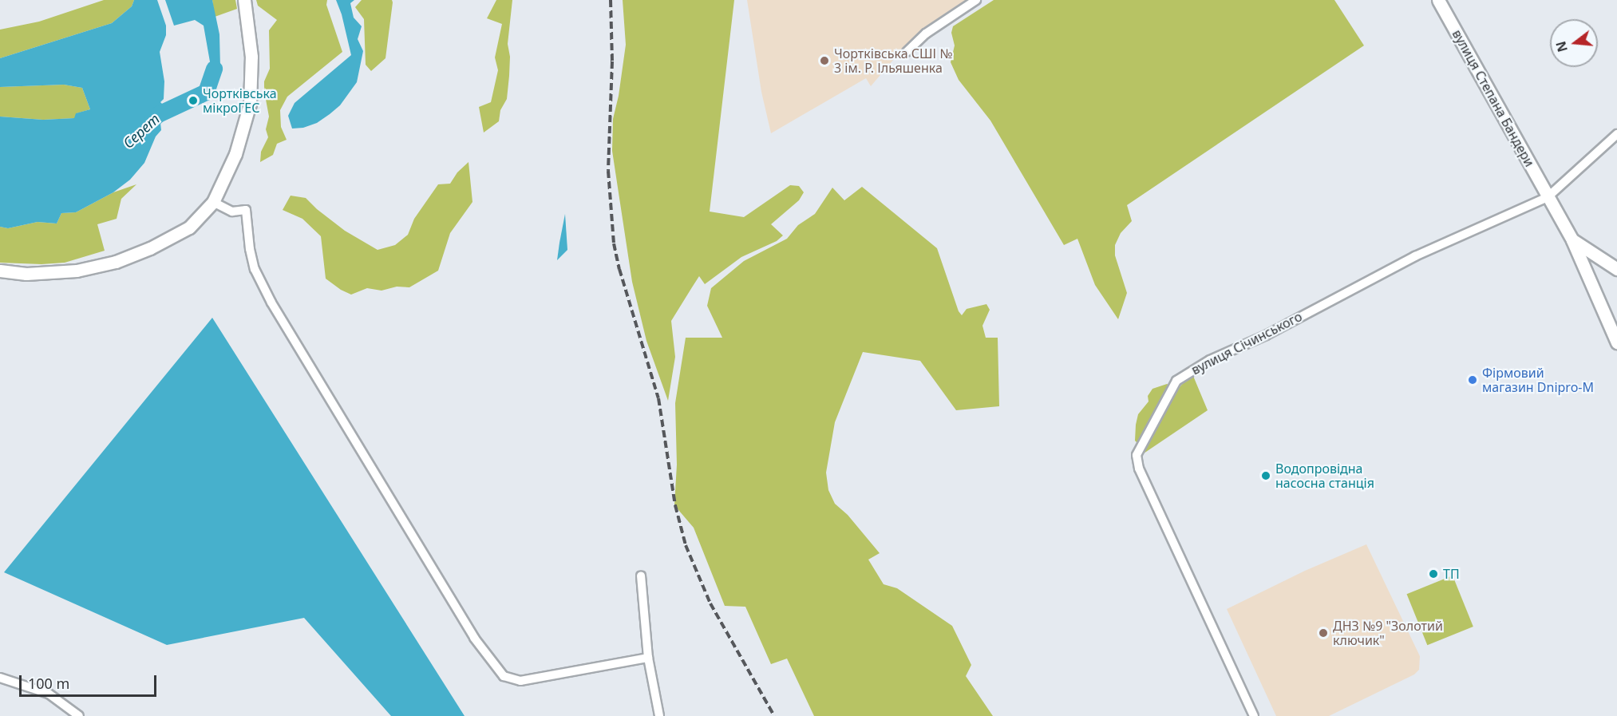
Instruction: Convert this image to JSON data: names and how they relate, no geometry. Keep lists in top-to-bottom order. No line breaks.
{"streets":{"street":["вулиця Степана Бандери","вулиця Січинського"]},"crossings":[["вулиця Степана Бандери","вулиця Січинського"]],"water":["Серет"],"places":["Чортківська СШІ № 3 ім. Р. Ільяшенка","Чортківська мікроГЕС","Фірмовий магазин Dnipro-M","Водопровідна насосна станція","ТП","ДНЗ №9 \"Золотий ключик\""],"scale_bar":"100 m","north":"left"}
